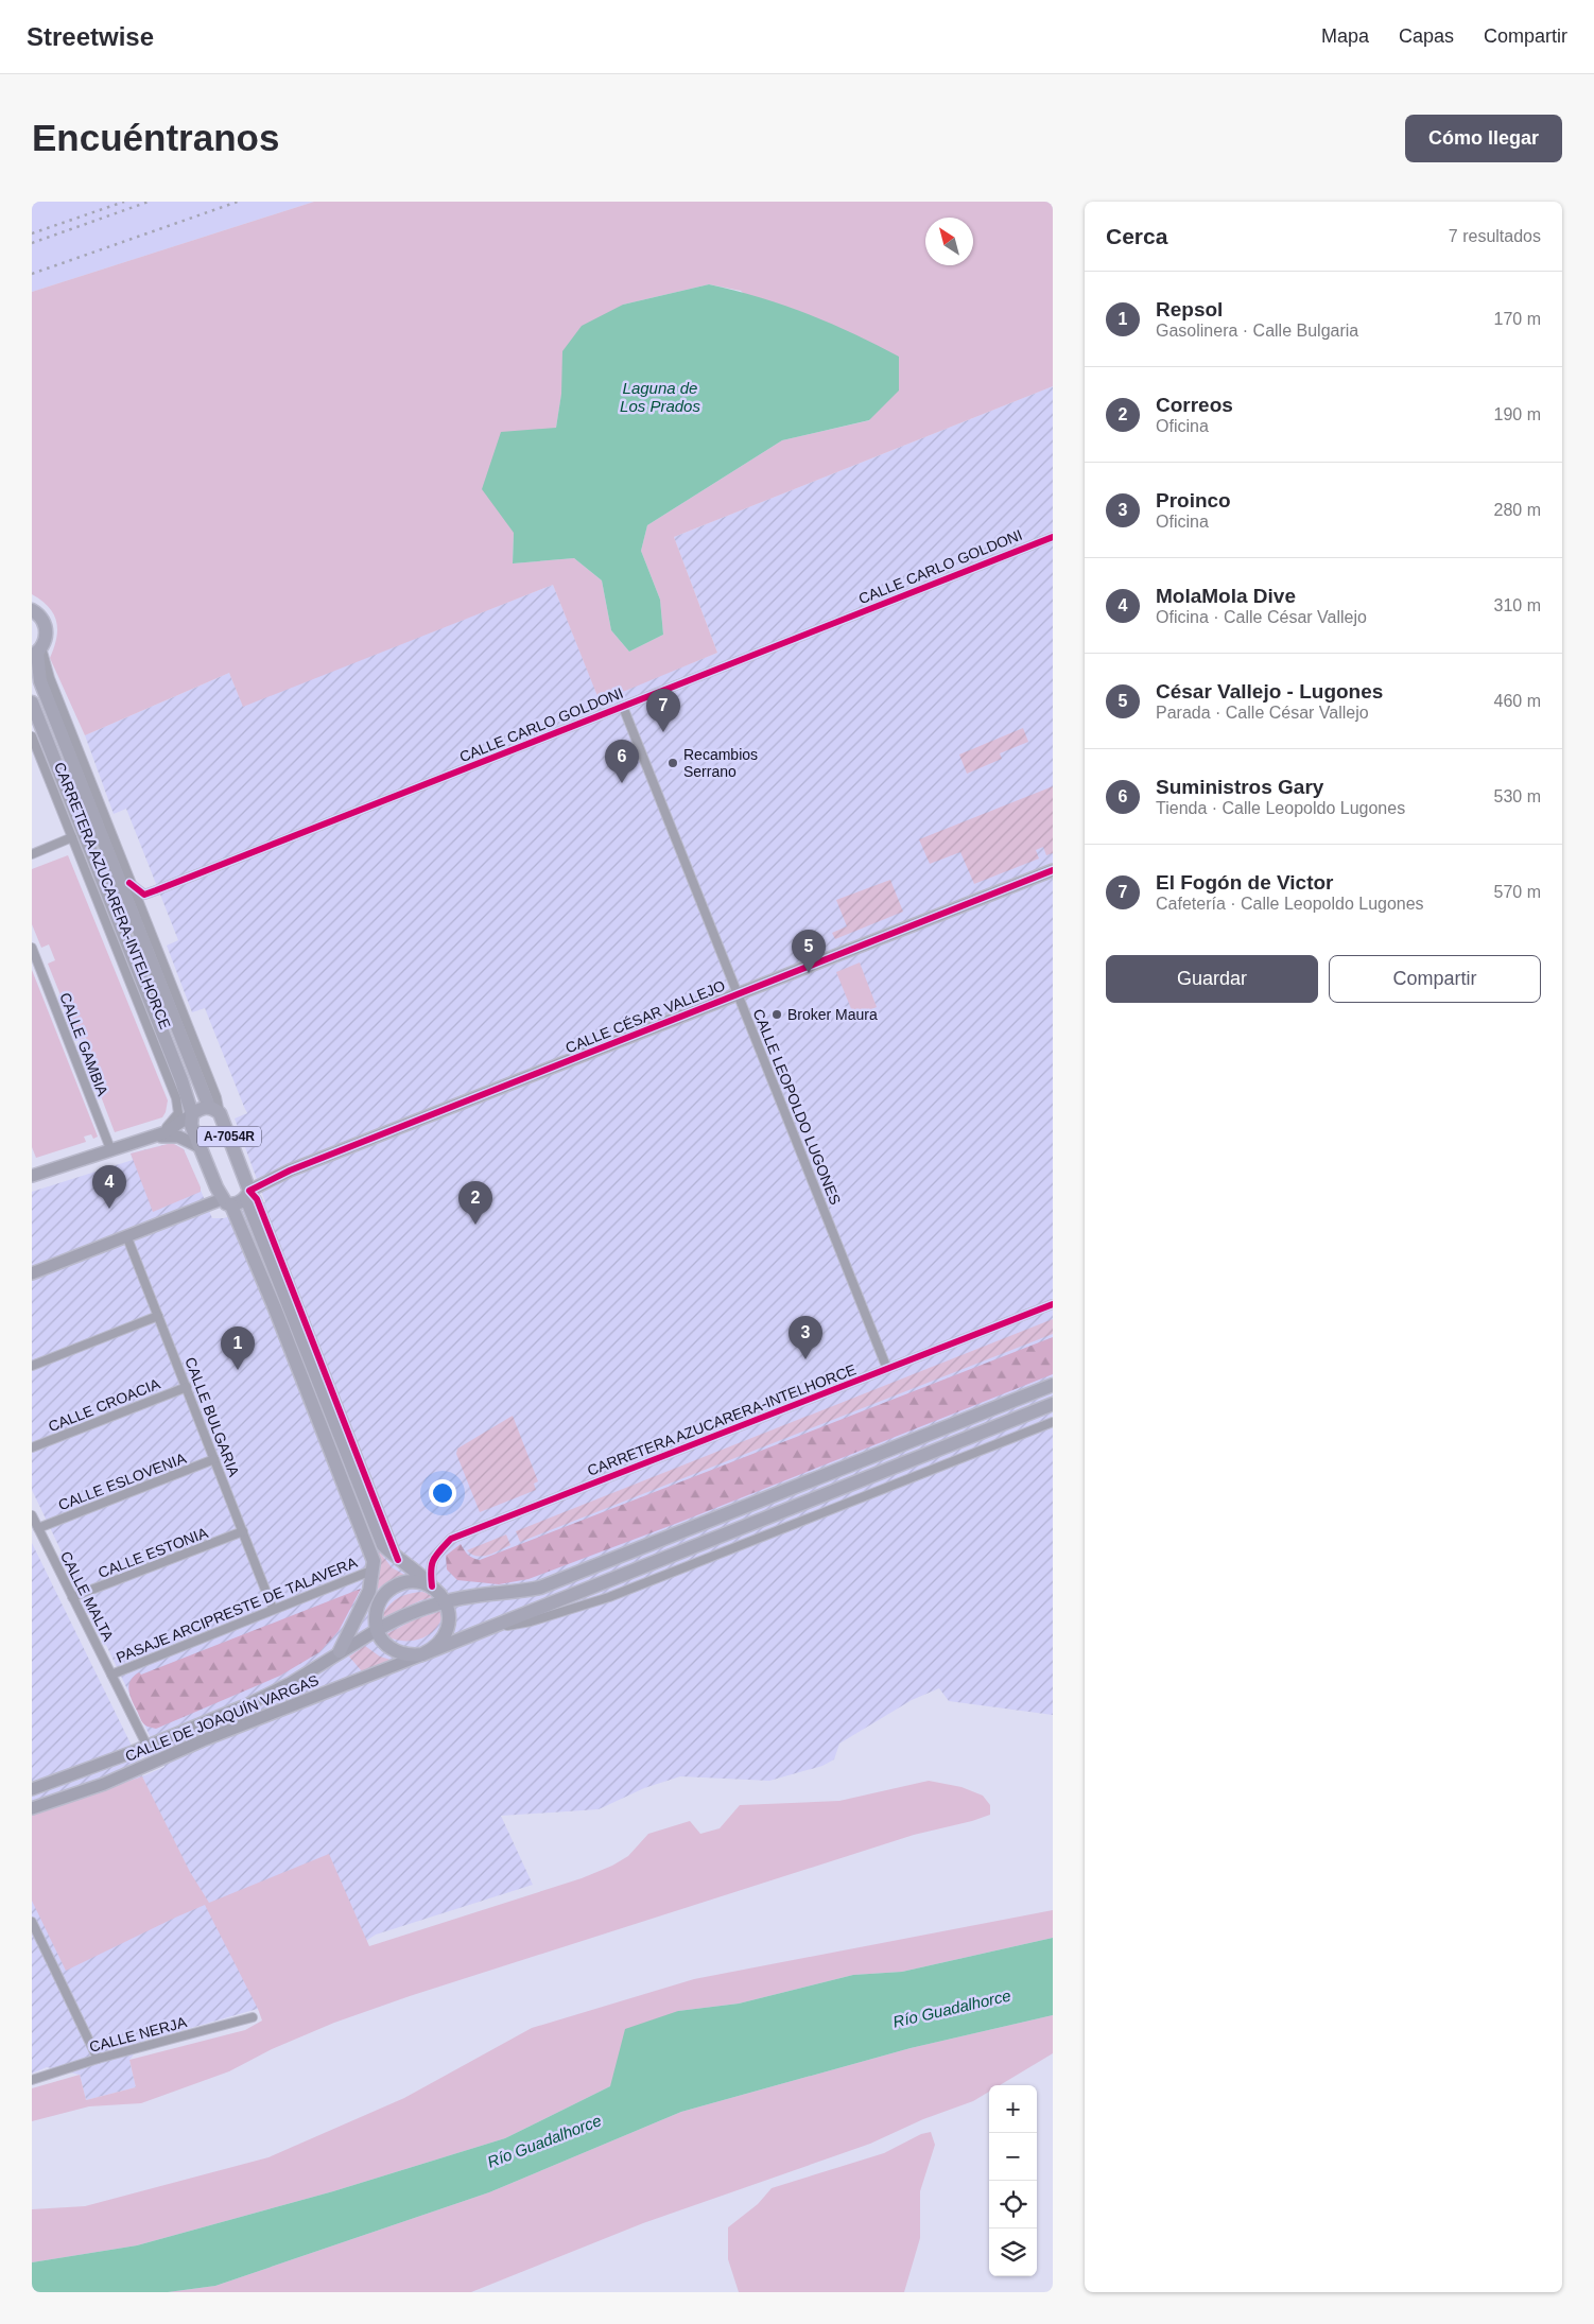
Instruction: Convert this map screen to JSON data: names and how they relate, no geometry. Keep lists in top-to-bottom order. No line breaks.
{"streets":{"main road":["CARRETERA AZUCARERA-INTELHORCE","A-7054R"],"street":["CALLE CARLO GOLDONI","CALLE CÉSAR VALLEJO","CALLE GAMBIA","CALLE LEOPOLDO LUGONES","CALLE CROACIA","CALLE BULGARIA","CALLE ESLOVENIA","CALLE ESTONIA","CALLE MALTA","PASAJE ARCIPRESTE DE TALAVERA","CALLE DE JOAQUÍN VARGAS","CALLE NERJA"]},"crossings":[["CALLE CARLO GOLDONI","CARRETERA AZUCARERA-INTELHORCE"],["CALLE CARLO GOLDONI","CALLE LEOPOLDO LUGONES"],["CARRETERA AZUCARERA-INTELHORCE","CALLE LEOPOLDO LUGONES"],["CARRETERA AZUCARERA-INTELHORCE","A-7054R"],["CALLE CÉSAR VALLEJO","CALLE LEOPOLDO LUGONES"],["CALLE CÉSAR VALLEJO","A-7054R"],["CALLE CROACIA","CALLE BULGARIA"],["CALLE BULGARIA","CALLE ESLOVENIA"],["CALLE BULGARIA","CALLE ESTONIA"],["CALLE BULGARIA","PASAJE ARCIPRESTE DE TALAVERA"],["CALLE ESLOVENIA","CALLE MALTA"],["CALLE ESTONIA","CALLE MALTA"],["CALLE MALTA","PASAJE ARCIPRESTE DE TALAVERA"],["CALLE MALTA","CALLE DE JOAQUÍN VARGAS"]],"water":["Laguna de Los Prados","Río Guadalhorce"],"places":["Recambios Serrano","Broker Maura"],"north":"top left","page":{"header":"Streetwise","nav":["Mapa","Capas","Compartir"],"buttons":["Cómo llegar",["Guardar","Compartir"]],"title":"Encuéntranos","heading":["Cerca","7 resultados"],"list":[{"mark":"1","name":"Repsol","note":"Gasolinera · Calle Bulgaria","value":"170 m"},{"mark":"2","name":"Correos","note":"Oficina","value":"190 m"},{"mark":"3","name":"Proinco","note":"Oficina","value":"280 m"},{"mark":"4","name":"MolaMola Dive","note":"Oficina · Calle César Vallejo","value":"310 m"},{"mark":"5","name":"César Vallejo - Lugones","note":"Parada · Calle César Vallejo","value":"460 m"},{"mark":"6","name":"Suministros Gary","note":"Tienda · Calle Leopoldo Lugones","value":"530 m"},{"mark":"7","name":"El Fogón de Victor","note":"Cafetería · Calle Leopoldo Lugones","value":"570 m"}],"pins":["7","6","5","4","2","3","1"],"map_buttons":["+","−"]}}
